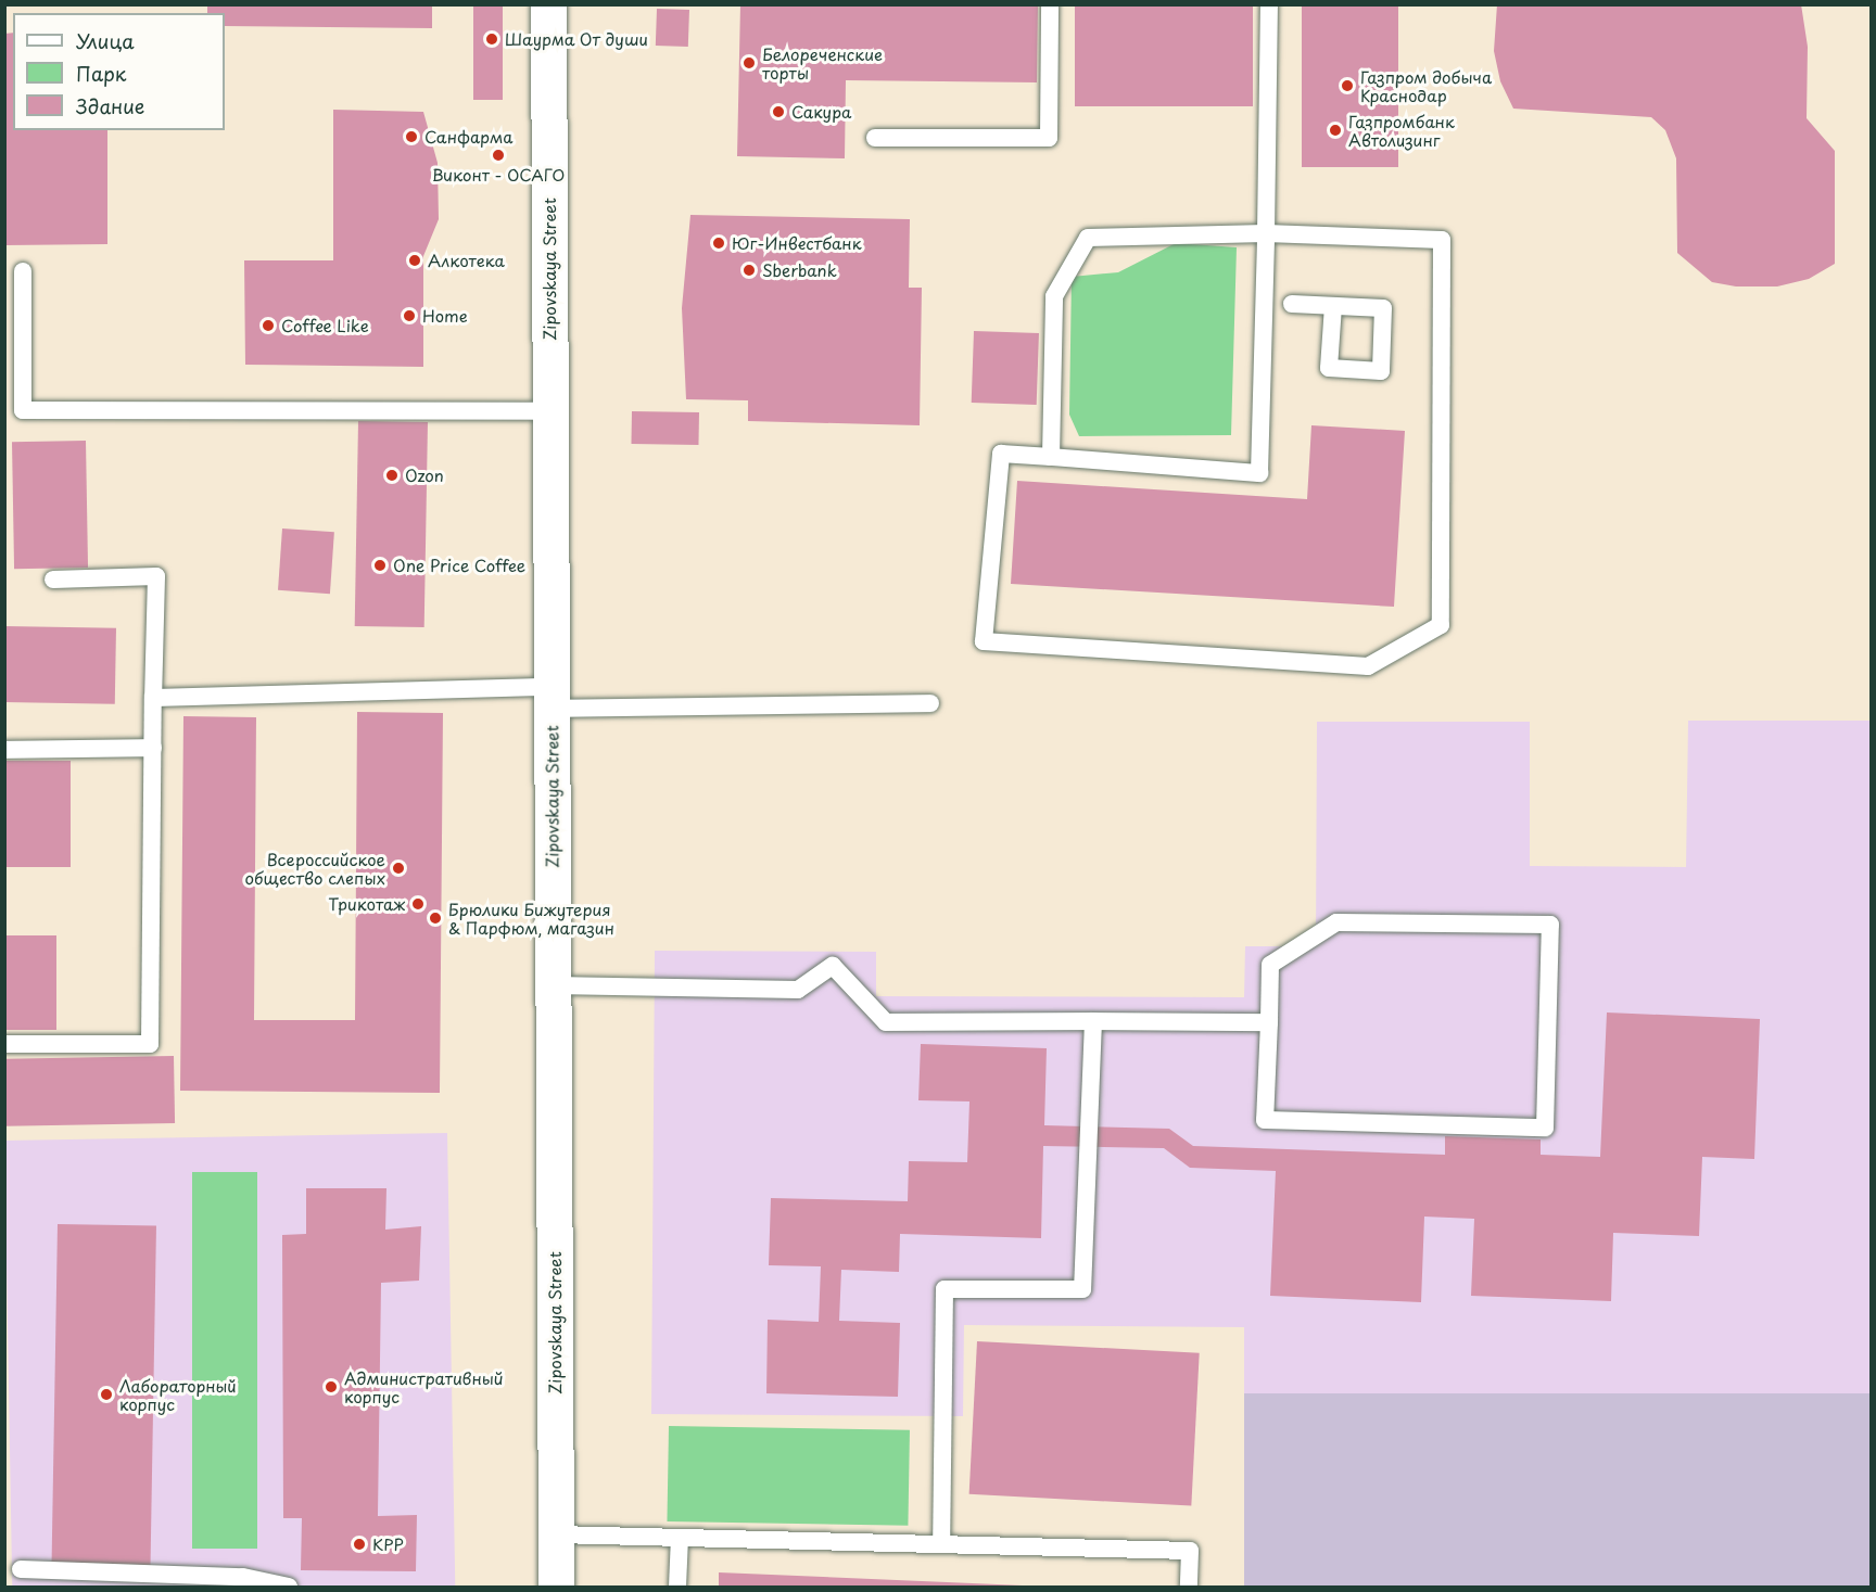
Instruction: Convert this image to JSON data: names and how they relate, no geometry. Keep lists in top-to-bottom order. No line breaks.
{"streets":{"street":["Zipovskaya Street"]},"places":["Шаурма От души","Белореченские торты","Газпром добыча Краснодар","Сакура","Газпромбанк Автолизинг","Санфарма","Виконт - ОСАГО","Юг-Инвестбанк","Алкотека","Sberbank","Home","Coffee Like","Ozon","One Price Coffee","Всероссийское общество слепых","Трикотаж","Брюлики Бижутерия & Парфюм, магазин","Административный корпус","Лабораторный корпус","KPP"],"legend":["Улица","Парк","Здание"]}
